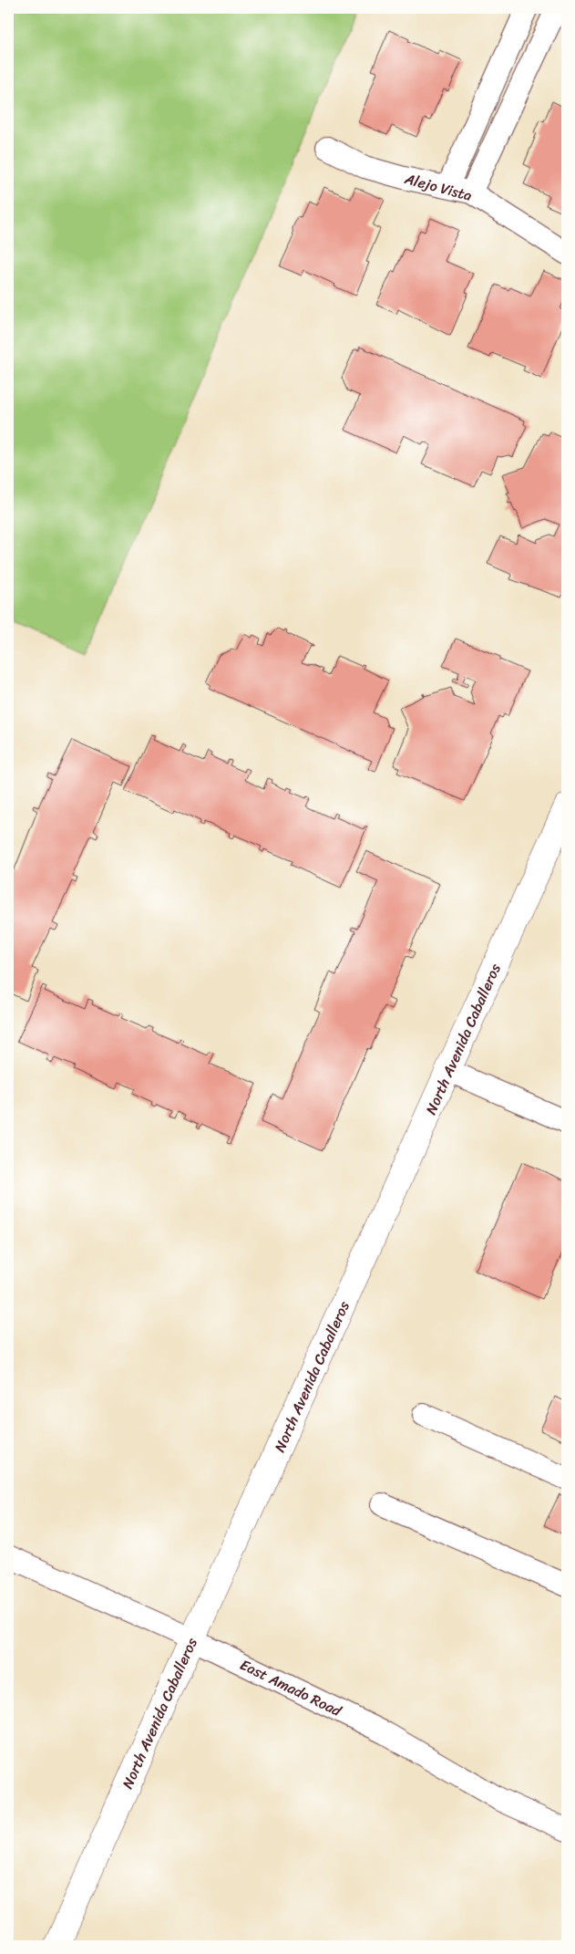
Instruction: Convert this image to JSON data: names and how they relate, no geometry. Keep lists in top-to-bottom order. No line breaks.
{"streets":{"street":["Alejo Vista","North Avenida Caballeros","East Amado Road"]},"crossings":[["North Avenida Caballeros","East Amado Road"]]}
